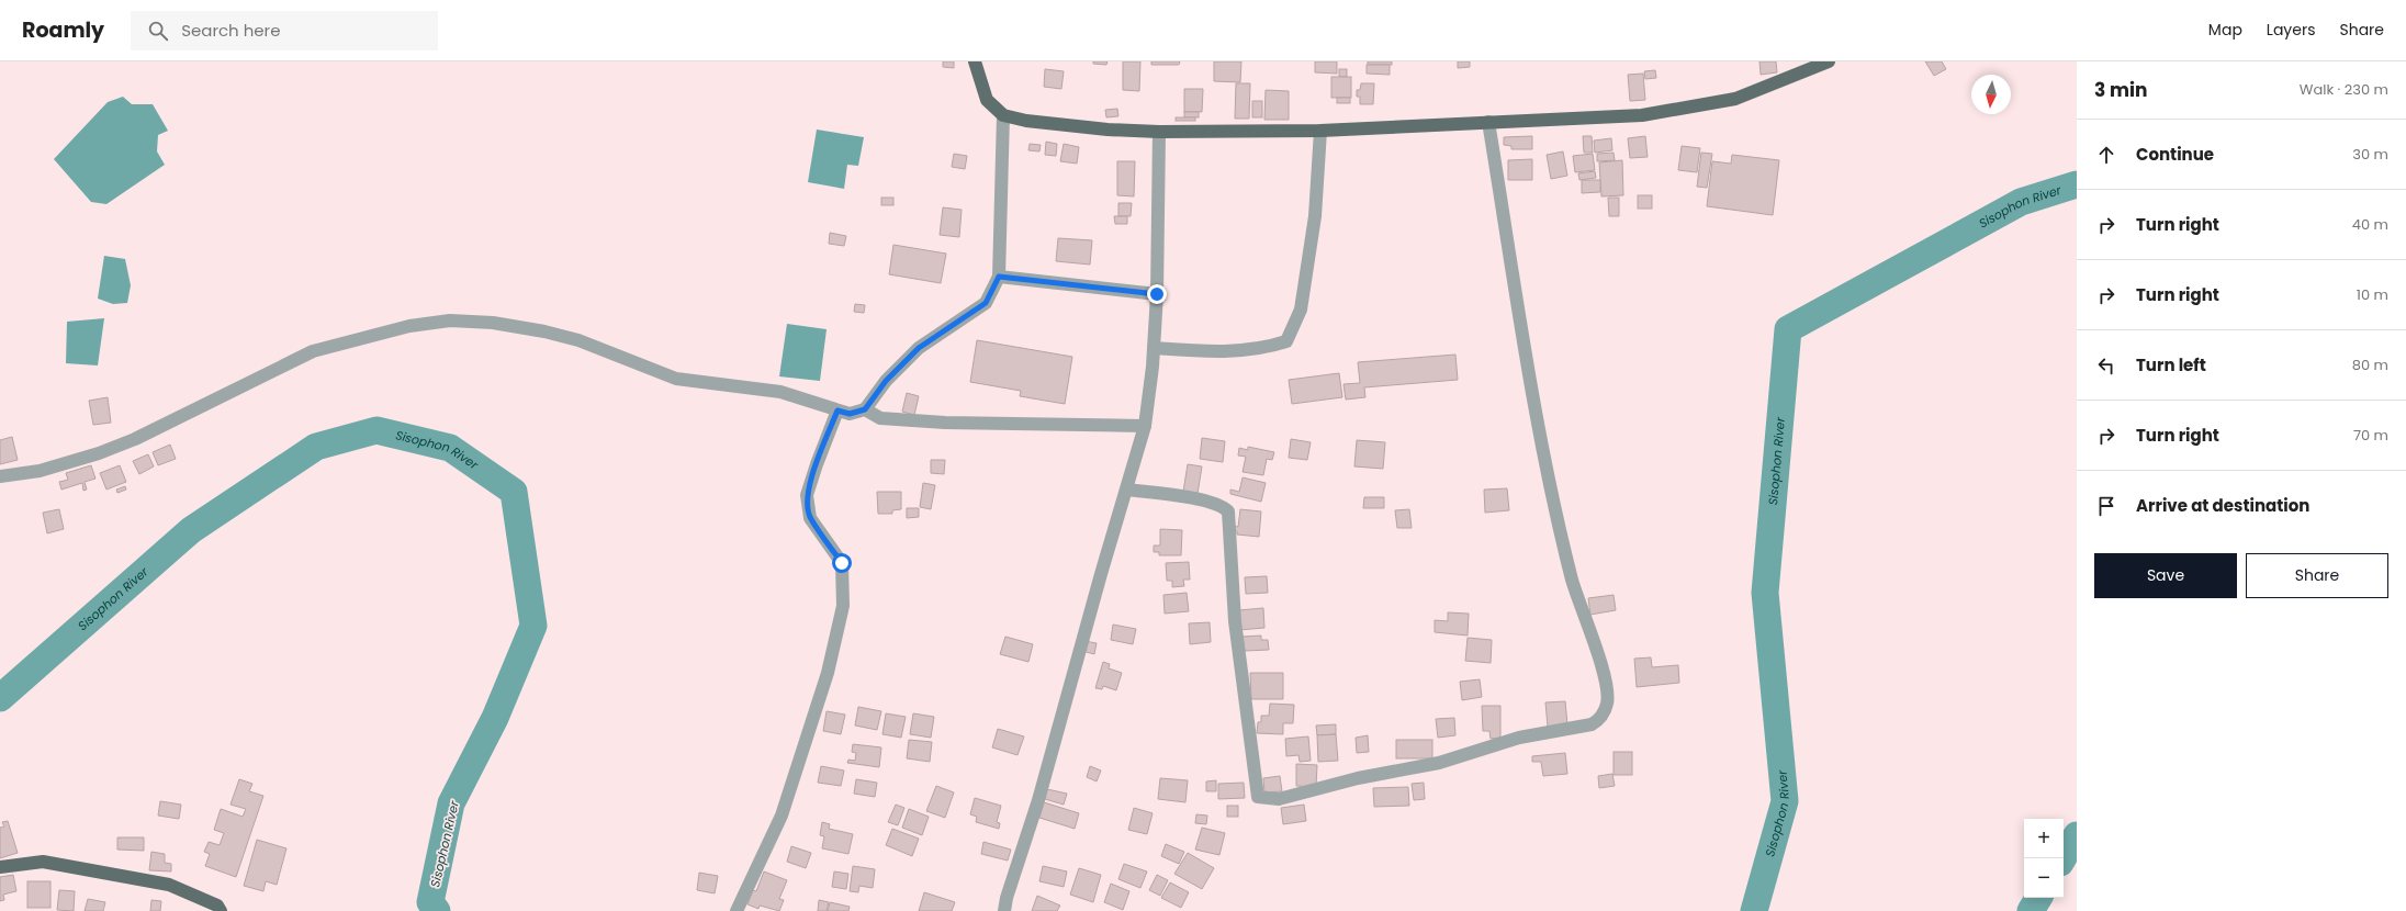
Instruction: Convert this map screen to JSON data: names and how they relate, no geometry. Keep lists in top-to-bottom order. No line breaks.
{"water":["Sisophon River"],"north":"bottom","page":{"header":"Roamly","search":"Search here","nav":["Map","Layers","Share"],"heading":["3 min","Walk · 230 m"],"list":[["Continue","30 m"],["Turn right","40 m"],["Turn right","10 m"],["Turn left","80 m"],["Turn right","70 m"],"Arrive at destination"],"buttons":["Save","Share"],"map_buttons":["+","−"]}}
